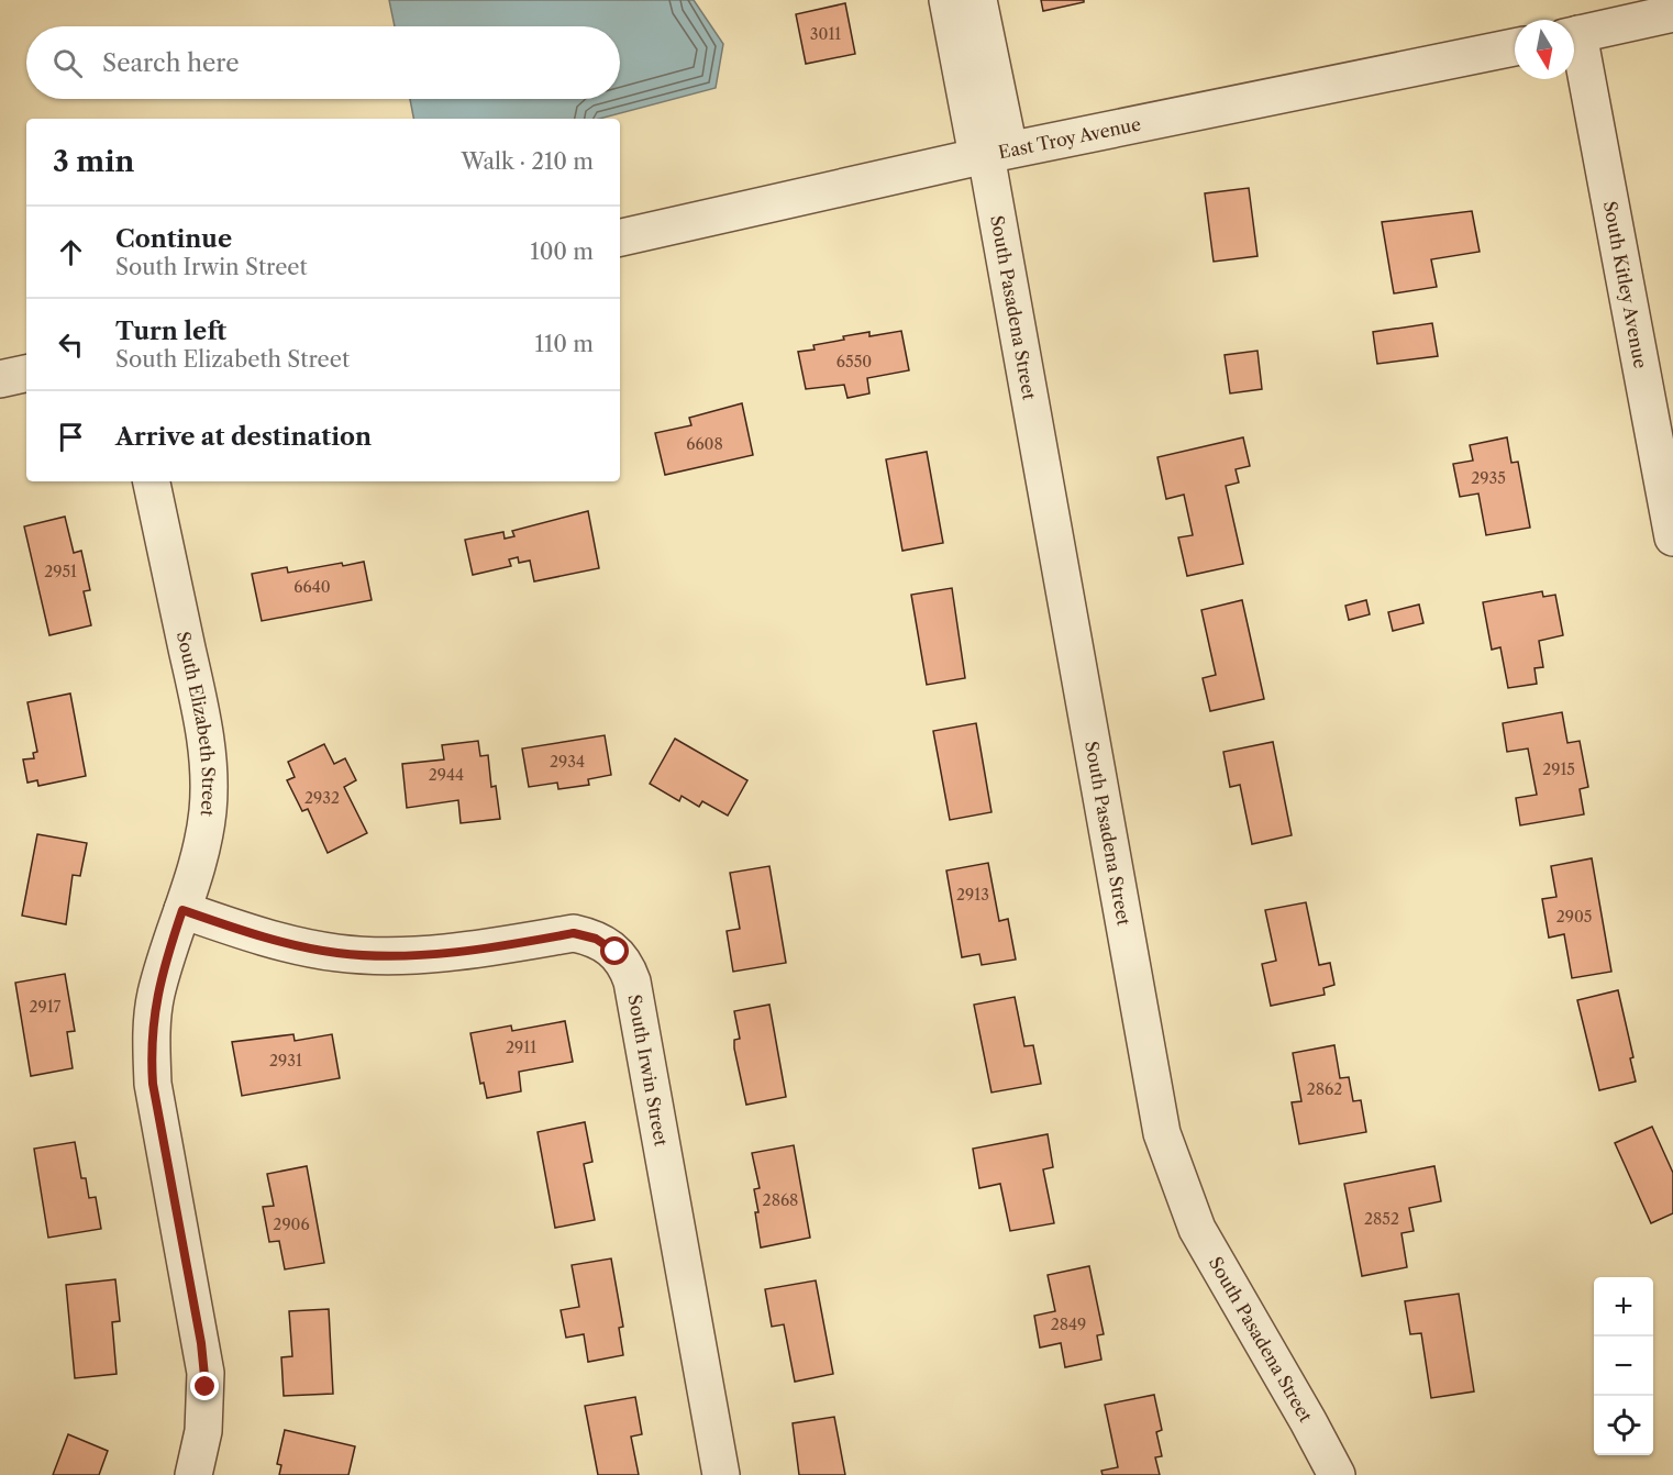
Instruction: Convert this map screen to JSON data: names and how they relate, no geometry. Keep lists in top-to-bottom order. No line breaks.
{"streets":{"street":["East Troy Avenue","South Kitley Avenue","South Pasadena Street","South Elizabeth Street","South Irwin Street"]},"crossings":[["East Troy Avenue","South Pasadena Street"],["South Elizabeth Street","South Irwin Street"]],"house_numbers":["3011","6550","6608","2935","2951","6640","2934","2915","2944","2932","2913","2905","2917","2911","2931","2862","2868","2852","2906","2849"],"north":"bottom","page":{"search":"Search here","heading":["3 min","Walk · 210 m"],"list":[["Continue","South Irwin Street","100 m"],["Turn left","South Elizabeth Street","110 m"],"Arrive at destination"],"map_buttons":["+","−"]}}
